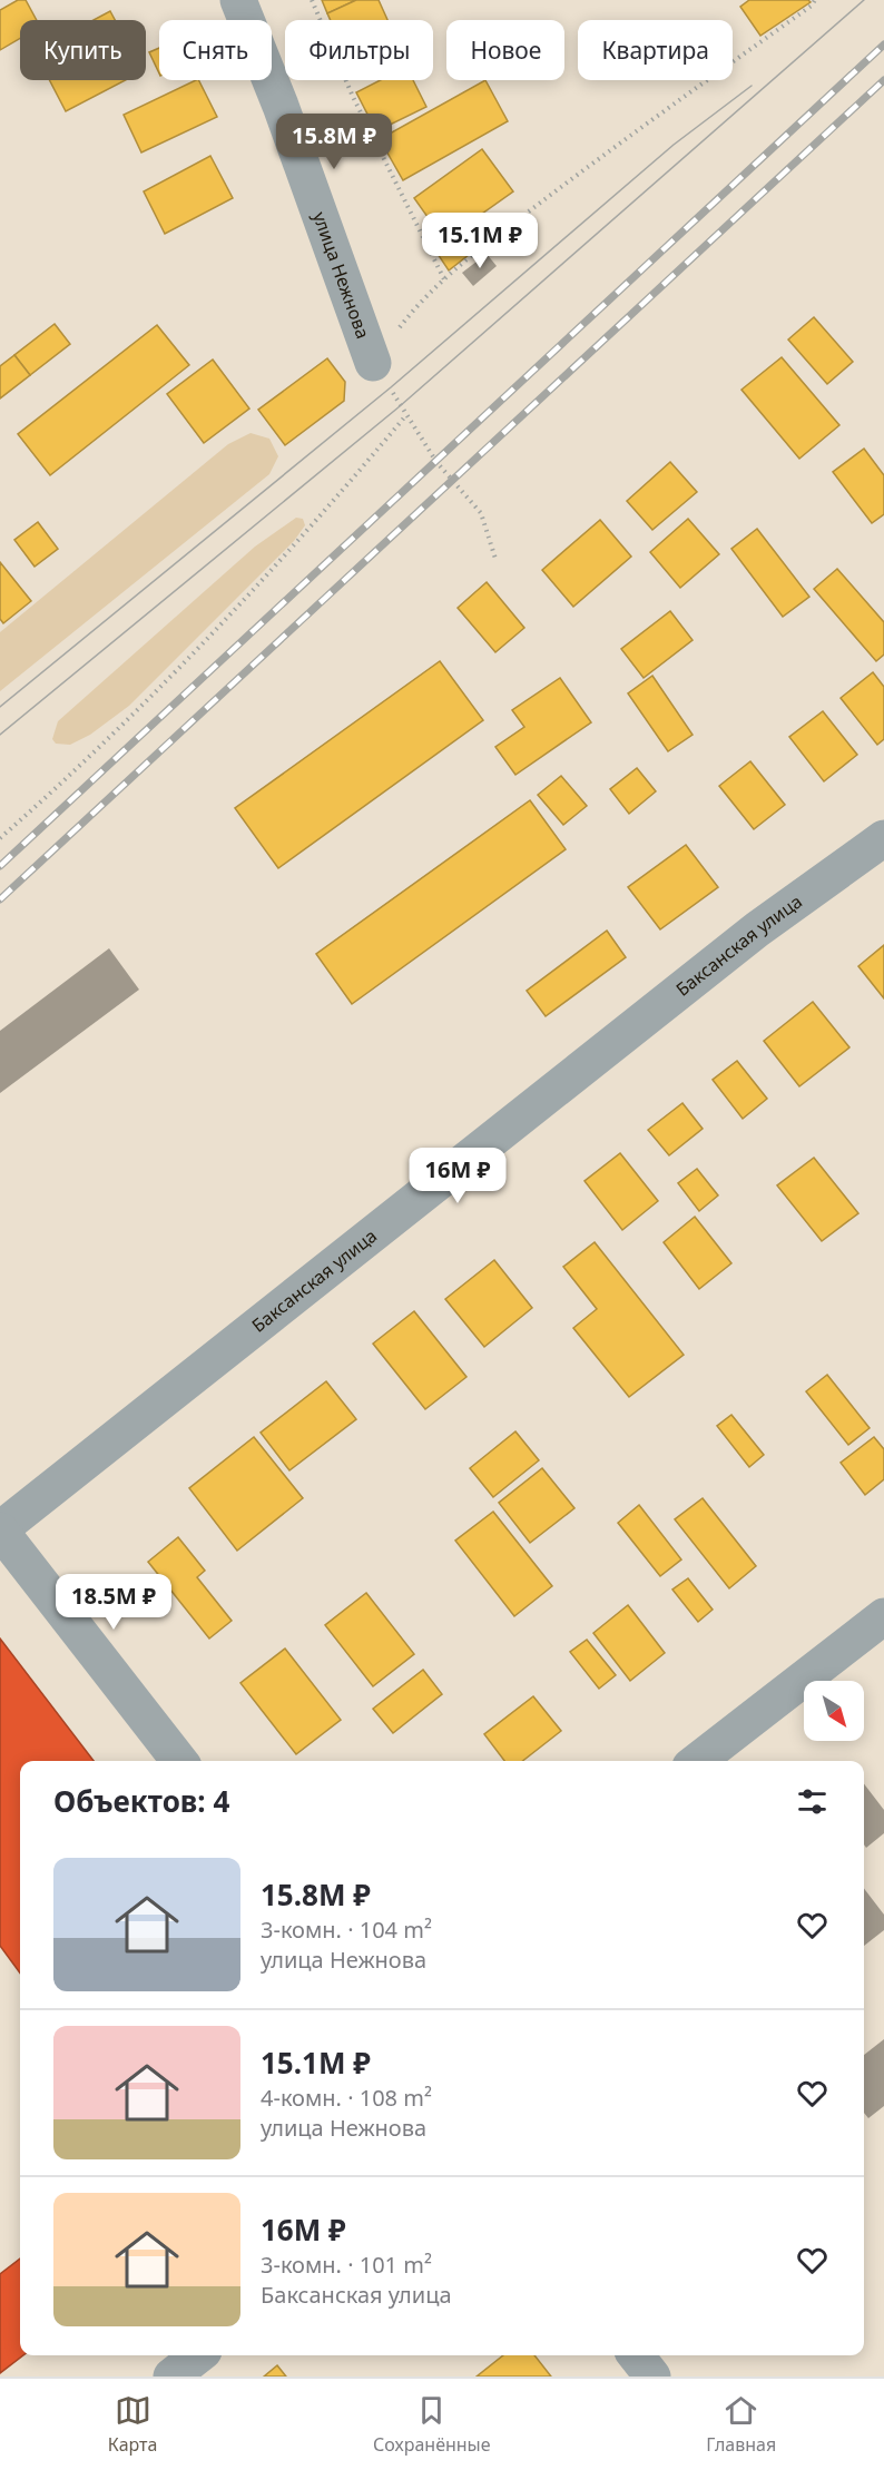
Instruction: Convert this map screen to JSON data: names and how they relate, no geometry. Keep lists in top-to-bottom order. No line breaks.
{"streets":{"street":["улица Нежнова","Баксанская улица"]},"north":"bottom right","page":{"chip":["Купить","Снять","Фильтры","Новое","Квартира"],"price":["15.8M ₽","15.1M ₽","16M ₽","18.5M ₽"],"heading":"Объектов: 4","list":[{"name":"15.8M ₽","note":"3-комн. · 104 m² · улица Нежнова"},{"name":"15.1M ₽","note":"4-комн. · 108 m² · улица Нежнова"},{"name":"16M ₽","note":"3-комн. · 101 m² · Баксанская улица"}],"tabs":["Карта","Сохранённые","Главная"]}}
